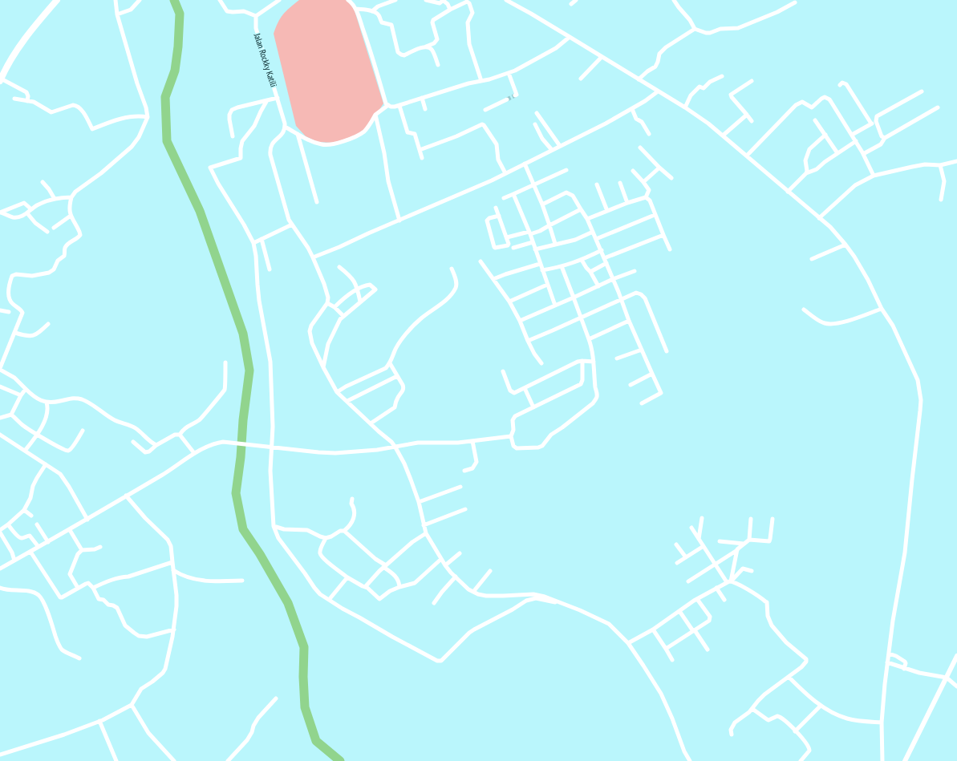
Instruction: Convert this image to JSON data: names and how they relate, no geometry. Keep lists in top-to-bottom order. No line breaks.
{"streets":{"street":["Jalan Rockky Katili"]}}
